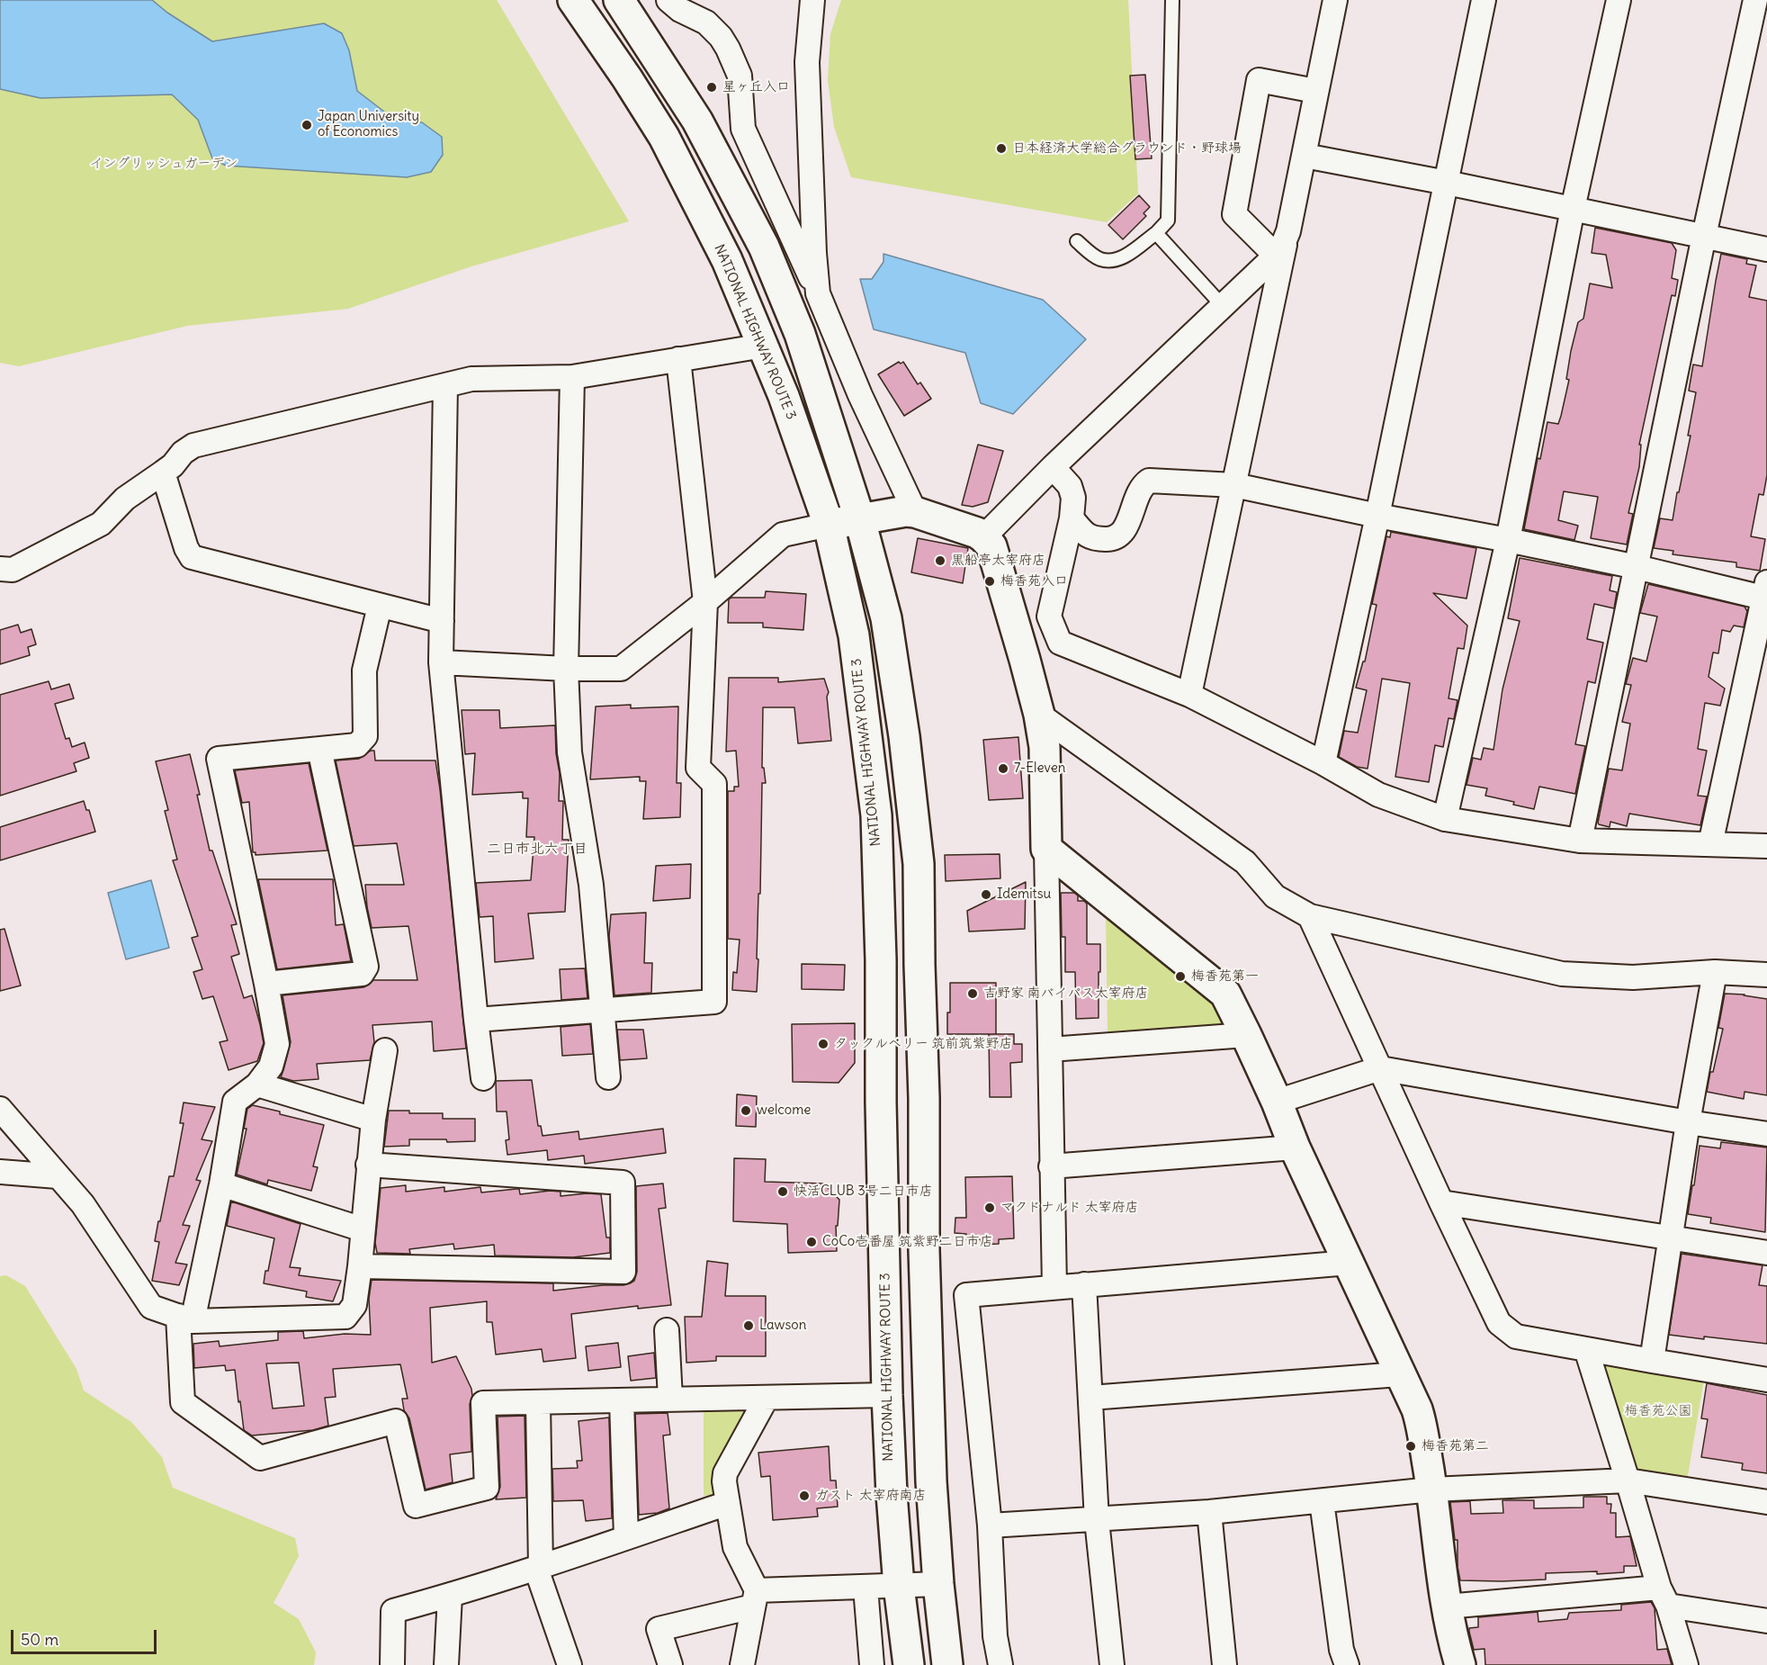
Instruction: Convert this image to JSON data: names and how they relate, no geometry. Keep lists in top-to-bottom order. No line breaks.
{"streets":{"main road":["NATIONAL HIGHWAY ROUTE 3"]},"districts":["二日市北六丁目"],"parks":["イングリッシュガーデン","梅香苑公園"],"places":["星ヶ丘入口","Japan University of Economics","日本経済大学総合グラウンド・野球場","黒船亭太宰府店","梅香苑入口","7-Eleven","Idemitsu","梅香苑第一","吉野家 南バイパス太宰府店","タックルベリー 筑前筑紫野店","welcome","快活CLUB 3号二日市店","マクドナルド 太宰府店","CoCo壱番屋 筑紫野二日市店","Lawson","梅香苑第二","ガスト 太宰府南店"],"scale_bar":"50 m"}
